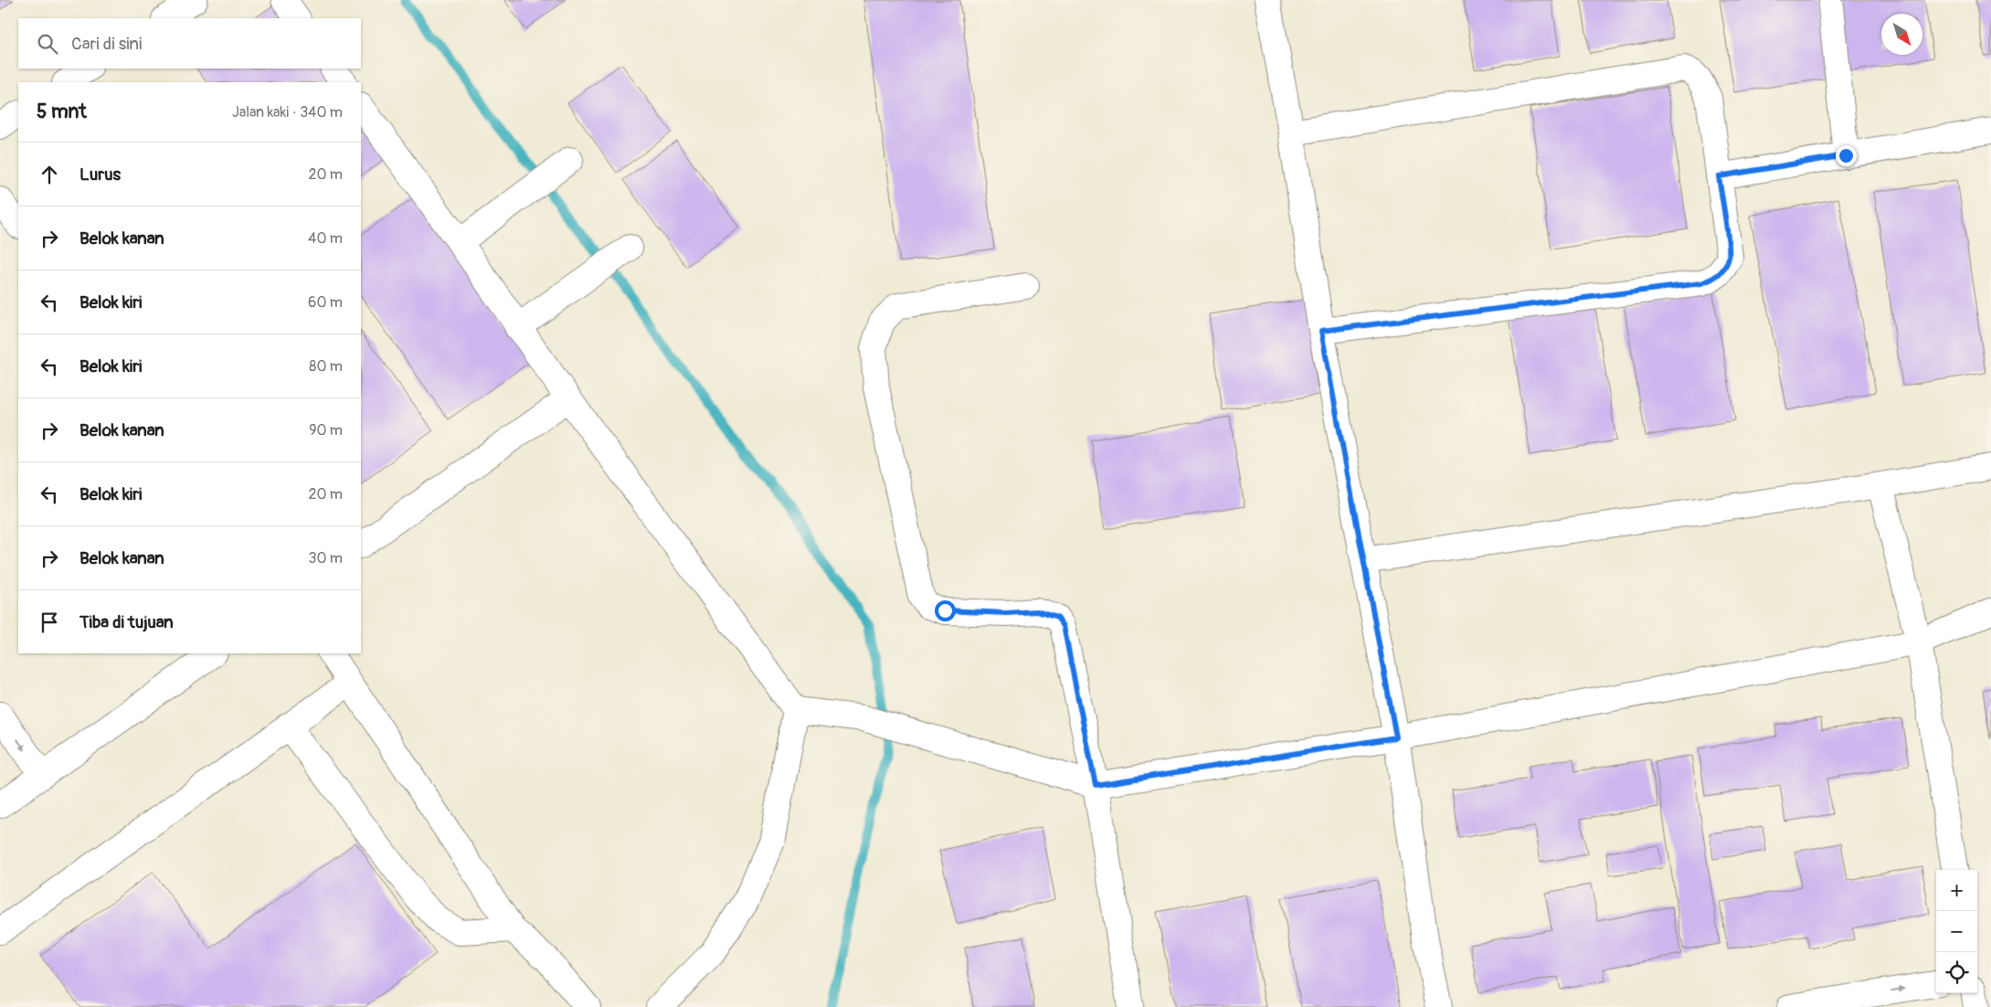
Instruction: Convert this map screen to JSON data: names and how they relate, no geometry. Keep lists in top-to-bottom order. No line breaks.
{"north":"bottom right","page":{"search":"Cari di sini","heading":["5 mnt","Jalan kaki · 340 m"],"list":[["Lurus","20 m"],["Belok kanan","40 m"],["Belok kiri","60 m"],["Belok kiri","80 m"],["Belok kanan","90 m"],["Belok kiri","20 m"],["Belok kanan","30 m"],"Tiba di tujuan"],"map_buttons":["+","−"]}}
